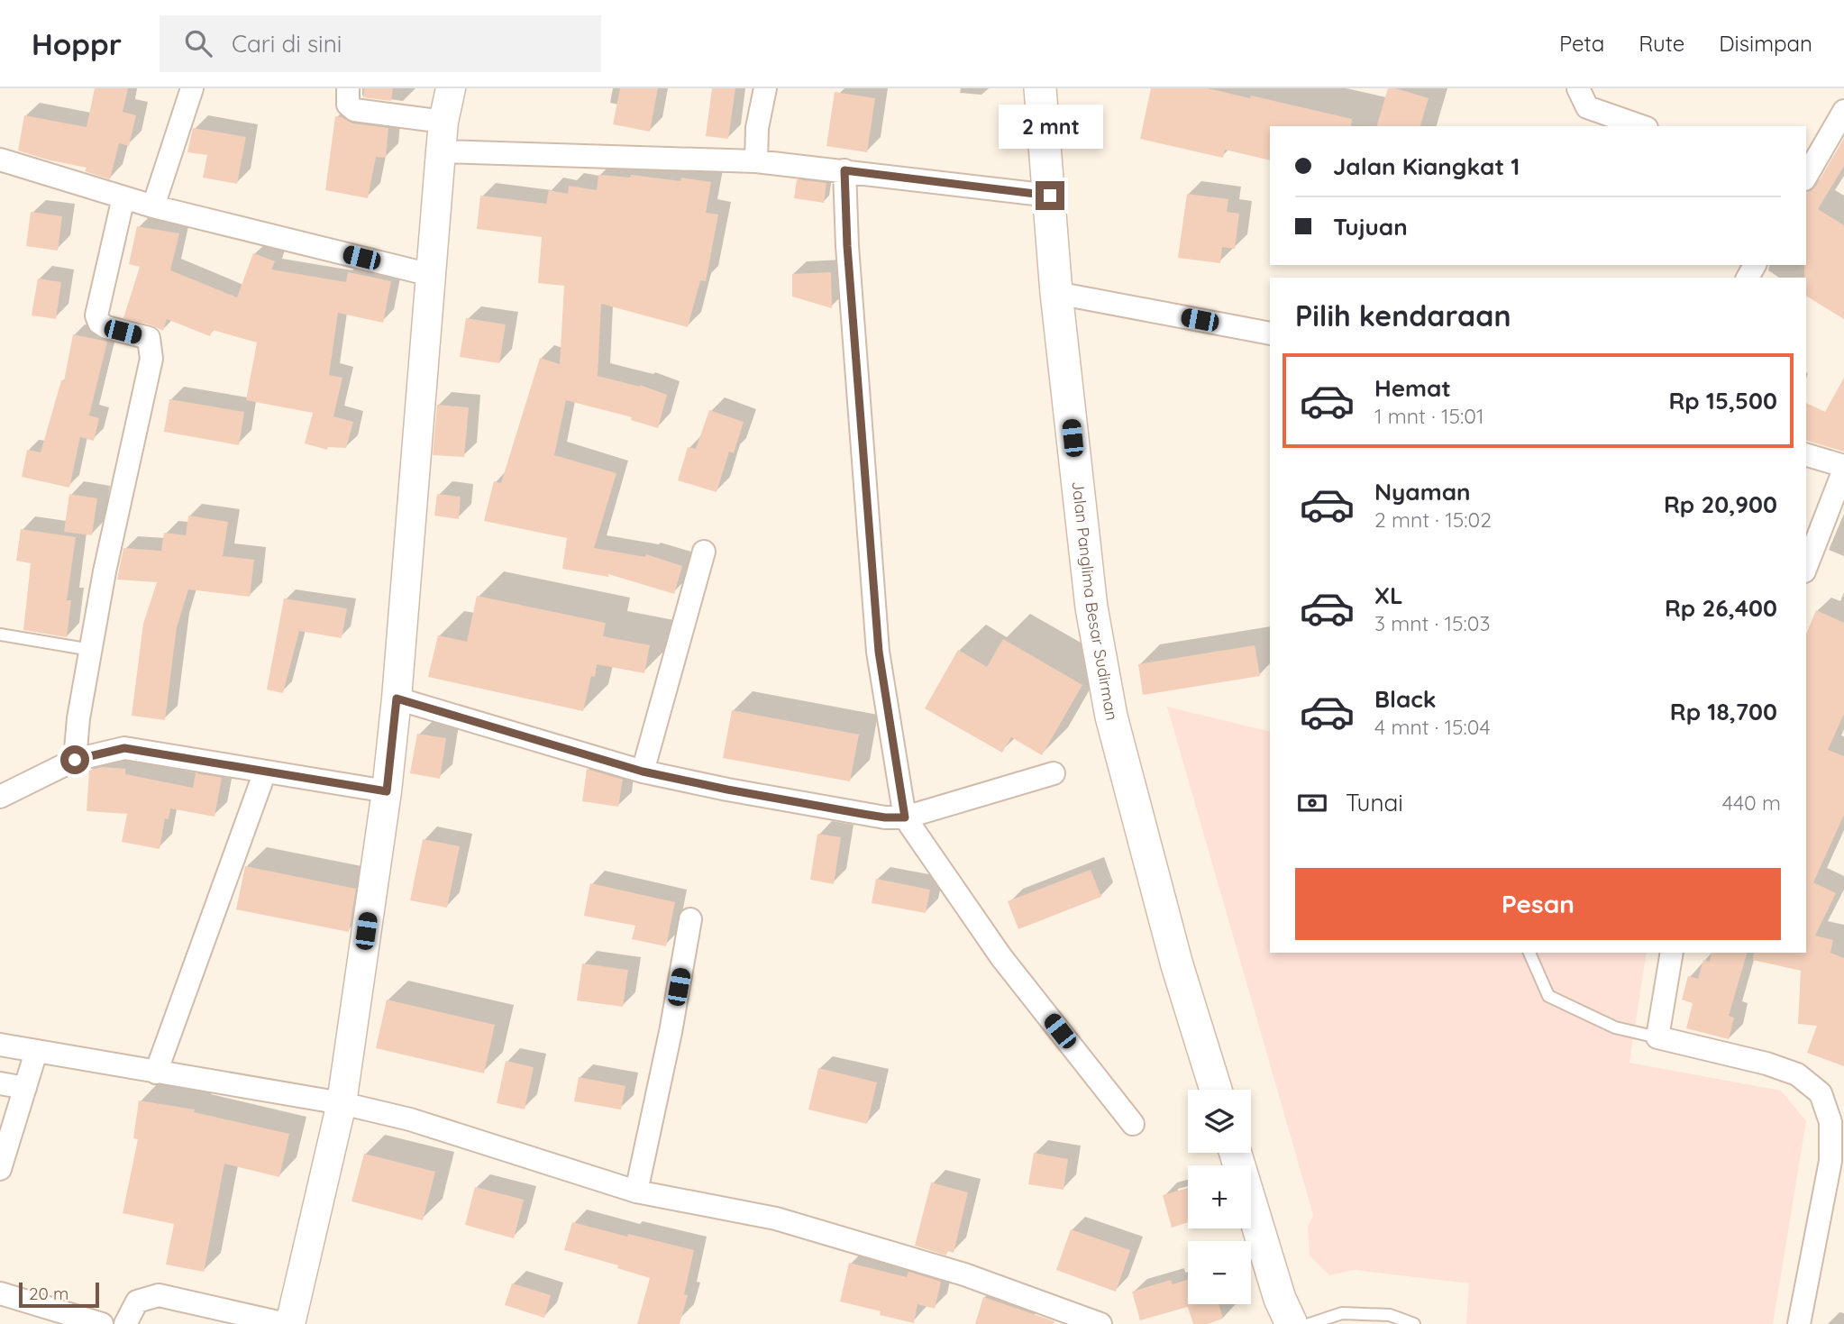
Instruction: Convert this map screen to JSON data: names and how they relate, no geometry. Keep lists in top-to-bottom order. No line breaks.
{"streets":{"main road":["Jalan Panglima Besar Sudirman"]},"scale_bar":"20 m","page":{"header":"Hoppr","search":"Cari di sini","nav":["Peta","Rute","Disimpan"],"bubble":"2 mnt","banner":["Jalan Kiangkat 1","Tujuan"],"heading":"Pilih kendaraan","list":[{"name":"Hemat","note":"1 mnt · 15:01","value":"Rp 15,500"},{"name":"Nyaman","note":"2 mnt · 15:02","value":"Rp 20,900"},{"name":"XL","note":"3 mnt · 15:03","value":"Rp 26,400"},{"name":"Black","note":"4 mnt · 15:04","value":"Rp 18,700"}],"pay":["Tunai","440 m"],"buttons":"Pesan","map_buttons":["+","−"],"scale":"20 m"}}
